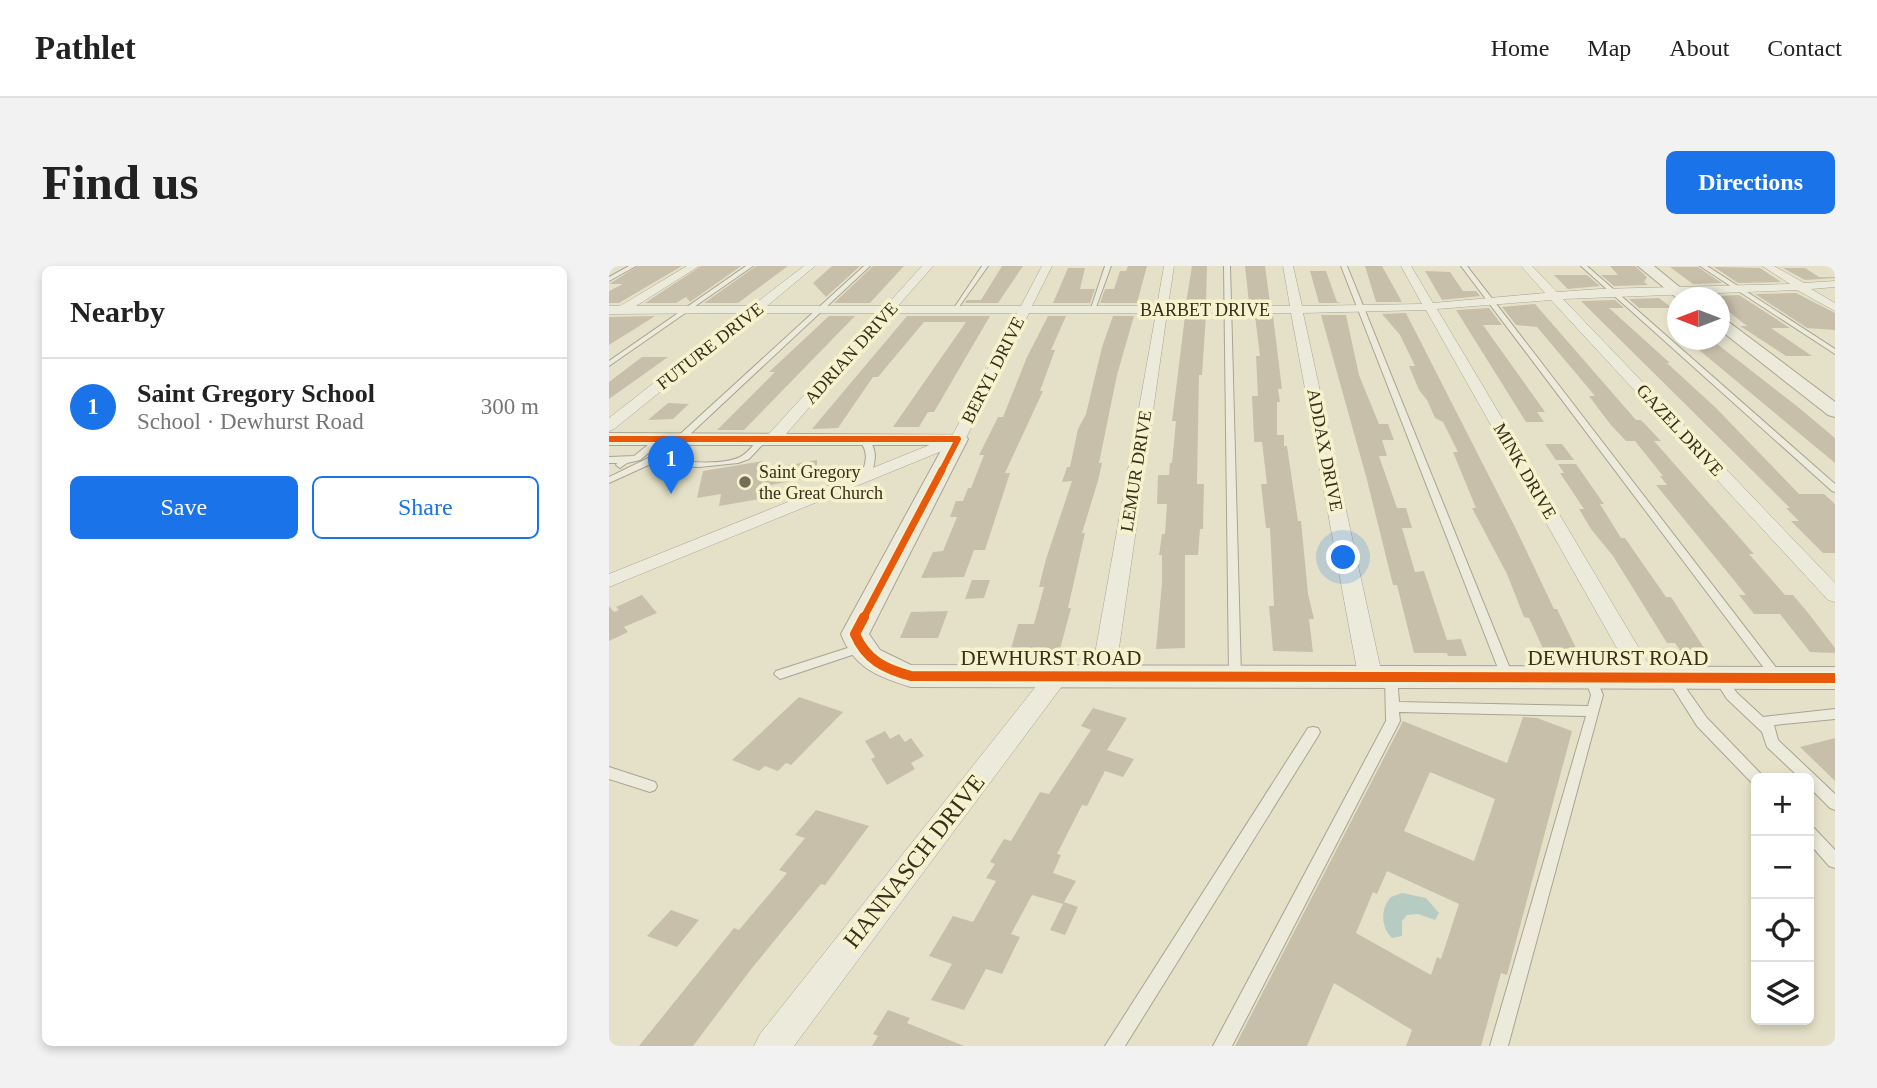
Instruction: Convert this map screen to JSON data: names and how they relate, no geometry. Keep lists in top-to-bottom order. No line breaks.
{"streets":{"street":["BARBET DRIVE","FUTURE DRIVE","ADRIAN DRIVE","BERYL DRIVE","GAZEL DRIVE","ADDAX DRIVE","LEMUR DRIVE","MINK DRIVE","DEWHURST ROAD","HANNASCH DRIVE"]},"crossings":[["BARBET DRIVE","FUTURE DRIVE"],["BARBET DRIVE","ADRIAN DRIVE"],["BARBET DRIVE","BERYL DRIVE"],["BARBET DRIVE","GAZEL DRIVE"],["BARBET DRIVE","ADDAX DRIVE"],["BARBET DRIVE","LEMUR DRIVE"],["BARBET DRIVE","MINK DRIVE"],["ADDAX DRIVE","DEWHURST ROAD"],["LEMUR DRIVE","DEWHURST ROAD"],["MINK DRIVE","DEWHURST ROAD"],["DEWHURST ROAD","HANNASCH DRIVE"]],"places":["Saint Gregory the Great Church"],"north":"left","page":{"header":"Pathlet","nav":["Home","Map","About","Contact"],"buttons":["Directions",["Save","Share"]],"title":"Find us","heading":"Nearby","list":[{"mark":"1","name":"Saint Gregory School","note":"School · Dewhurst Road","value":"300 m"}],"pins":"1","map_buttons":["+","−"]}}
